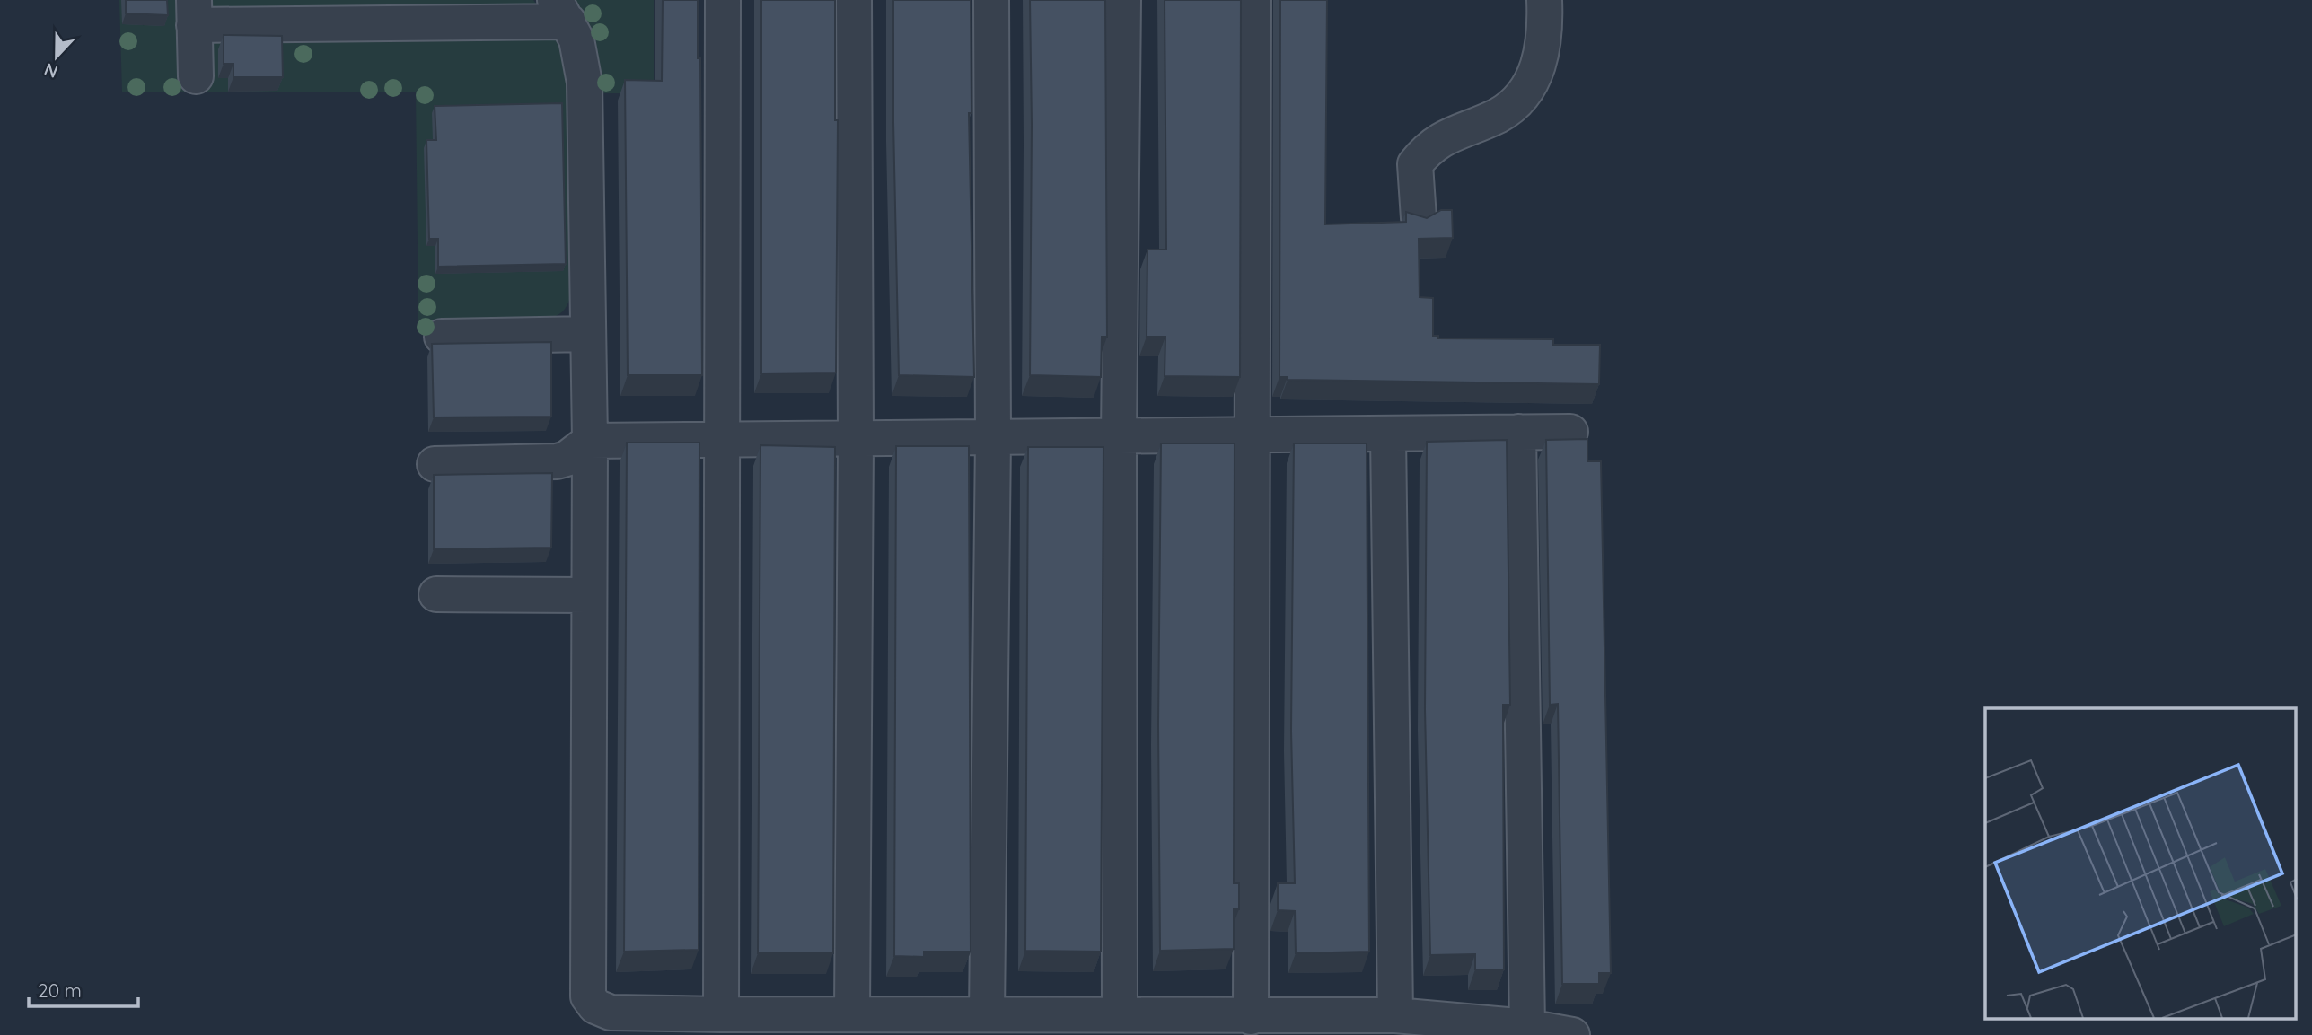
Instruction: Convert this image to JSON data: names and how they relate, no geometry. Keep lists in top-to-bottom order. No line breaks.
{"scale_bar":"20 m","north":"bottom"}
